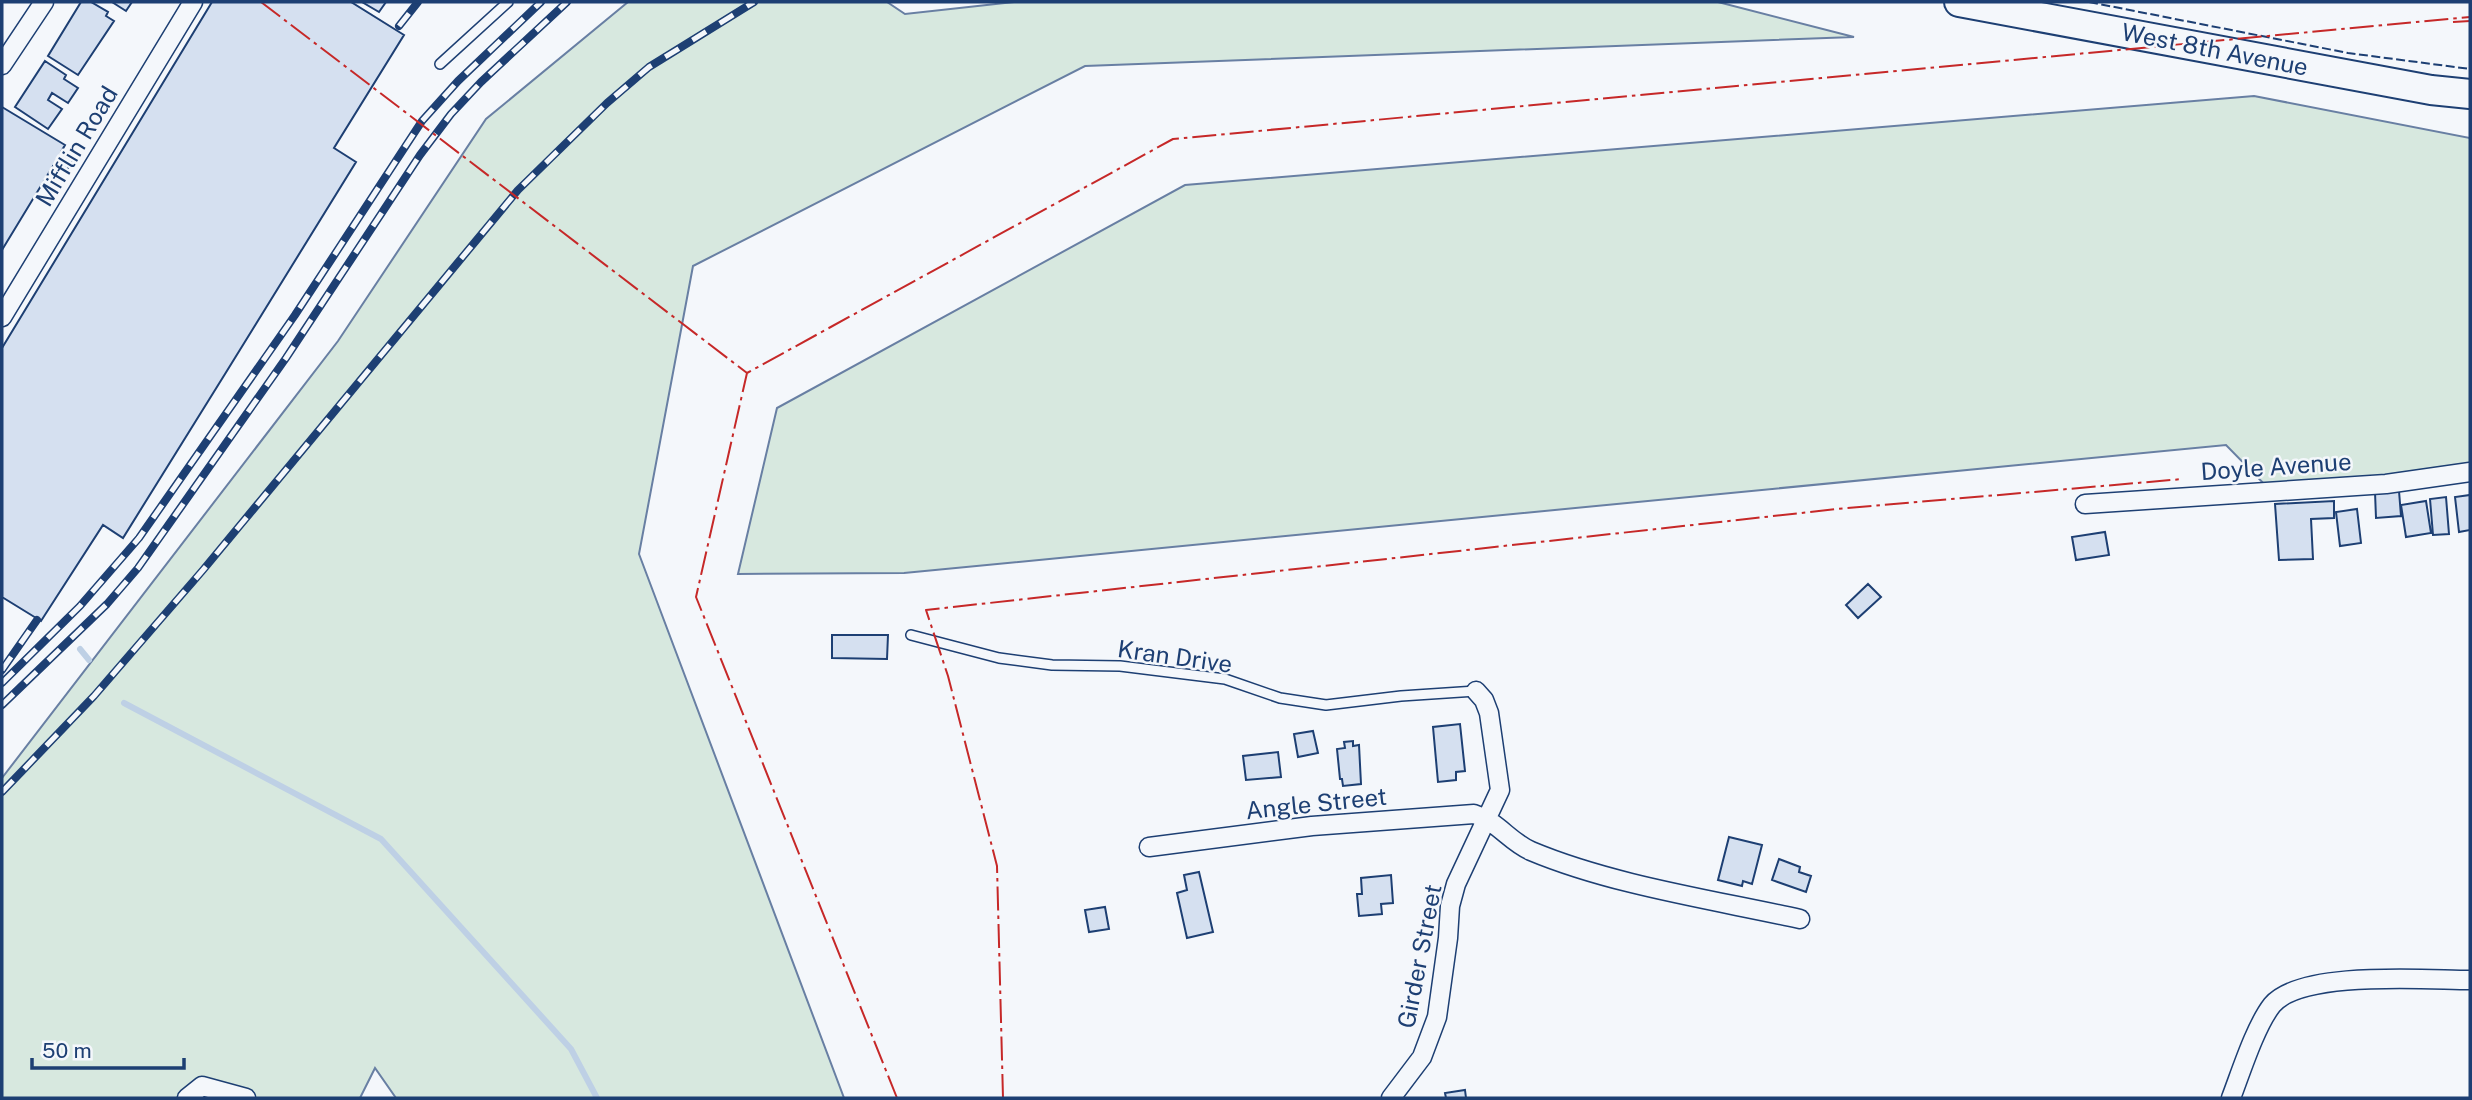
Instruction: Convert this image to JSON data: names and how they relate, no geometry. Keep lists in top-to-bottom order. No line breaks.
{"streets":{"main road":["West 8th Avenue"],"street":["Mifflin Road","Doyle Avenue","Angle Street","Girder Street"],"lane":["Kran Drive"]},"crossings":[["Angle Street","Girder Street"]],"scale_bar":"50 m"}
